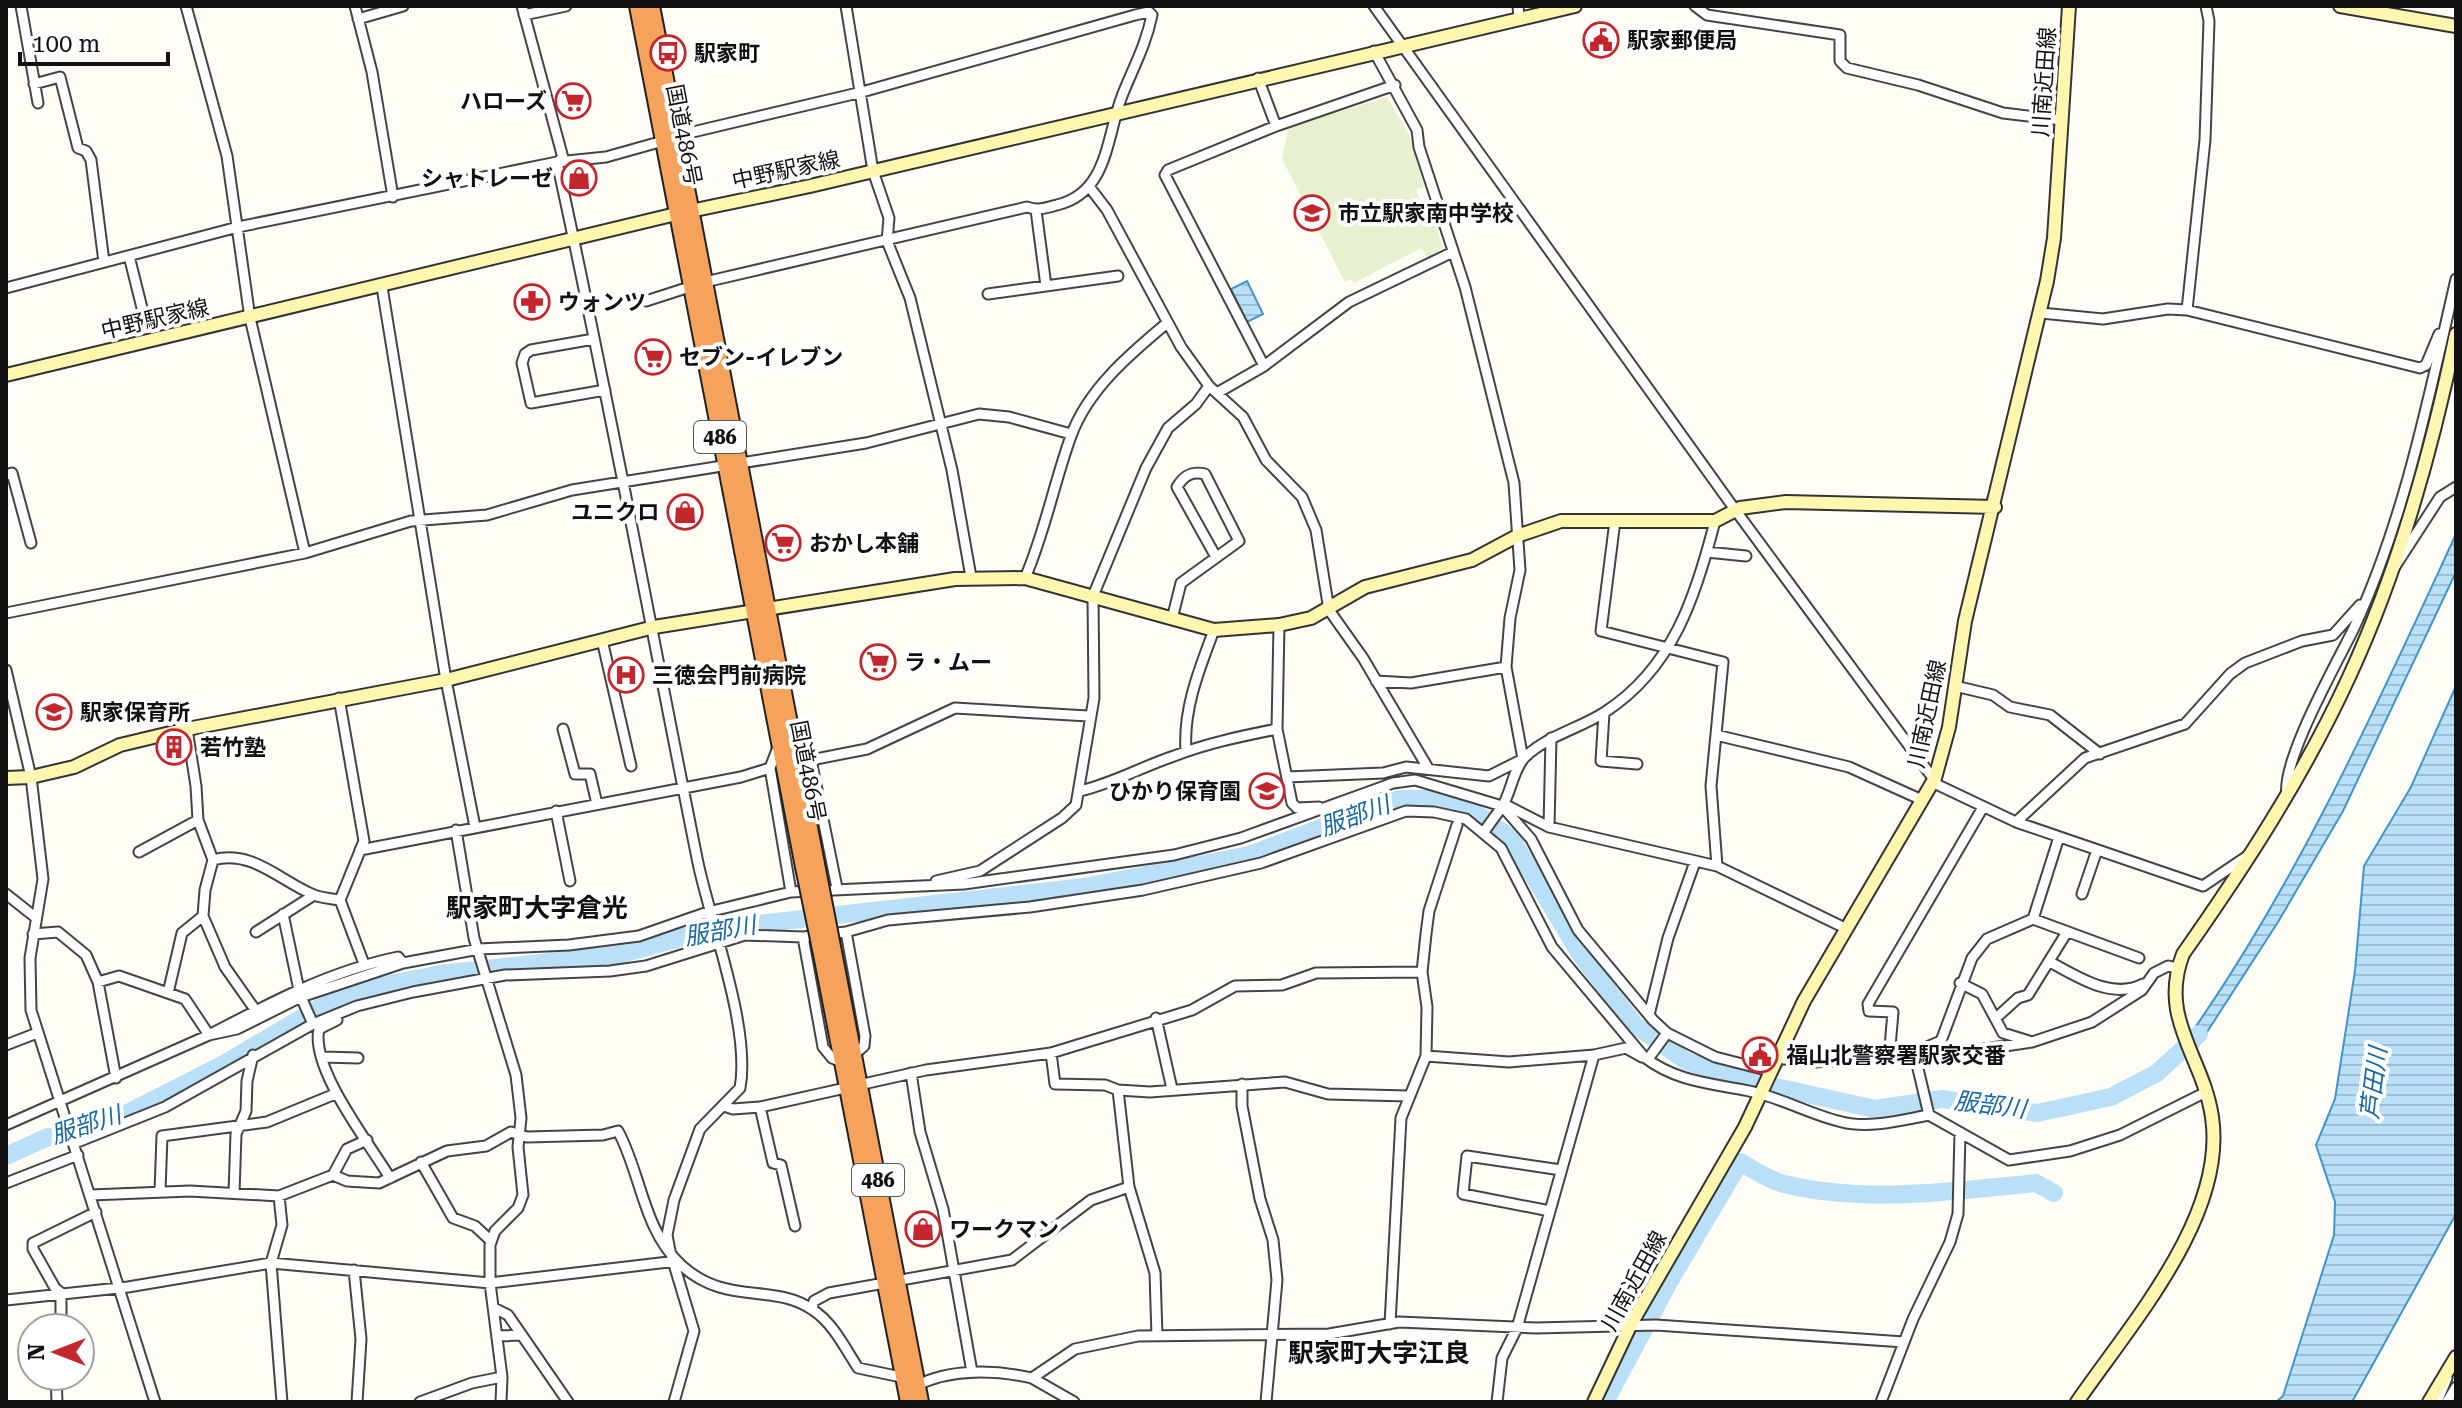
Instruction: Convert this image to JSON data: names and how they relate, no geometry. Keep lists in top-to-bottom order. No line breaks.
{"streets":{"highway":["国道486号","486"],"street":["川南近田線","中野駅家線"]},"crossings":[["国道486号","中野駅家線"]],"districts":["駅家町大字倉光","駅家町大字江良"],"water":["服部川","芦田川"],"places":{"public building":["駅家郵便局","福山北警察署駅家交番"],"bus stop":["駅家町"],"supermarket":["ハローズ","セブン-イレブン","おかし本舗","ラ・ムー"],"shop":["シャトレーゼ","ユニクロ","ワークマン"],"school or university":["市立駅家南中学校","駅家保育所","ひかり保育園"],"pharmacy":["ウォンツ"],"hospital":["三徳会門前病院"],"building":["若竹塾"]},"scale_bar":"100 m","north":"left"}
